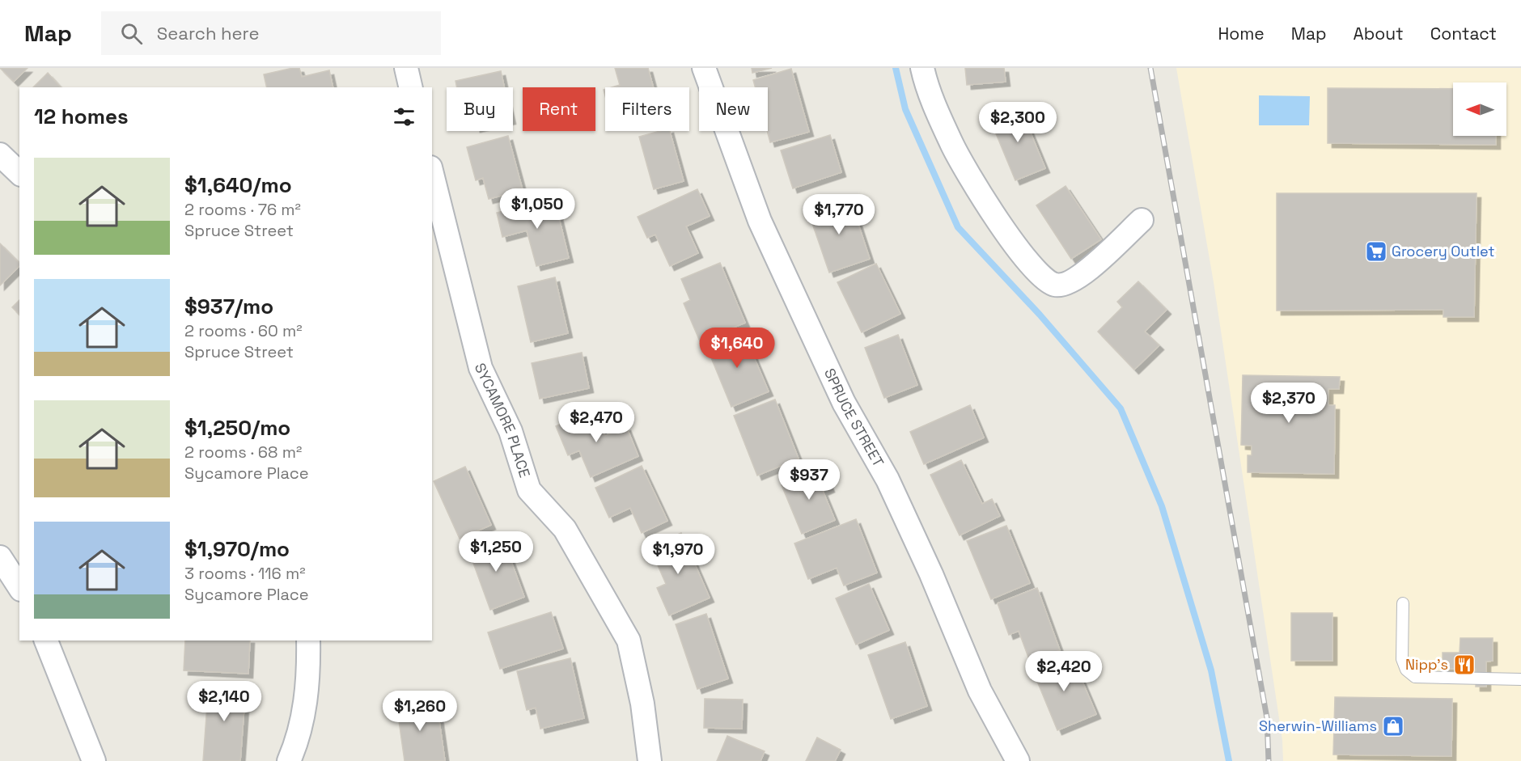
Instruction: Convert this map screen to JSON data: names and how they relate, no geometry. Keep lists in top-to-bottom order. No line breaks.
{"streets":{"street":["SPRUCE STREET","SYCAMORE PLACE"]},"places":{"supermarket":["Grocery Outlet"],"restaurant":["Nipp's"],"shop":["Sherwin-Williams"]},"north":"left","page":{"header":"Map","search":"Search here","nav":["Home","Map","About","Contact"],"chip":["Buy","Rent","Filters","New"],"heading":"12 homes","price":["$2,300","$1,050","$1,770","$1,640","$2,370","$2,470","$937","$1,250","$1,970","$2,420","$2,140","$1,260"],"list":[{"name":"$1,640/mo","note":"2 rooms · 76 m² · Spruce Street"},{"name":"$937/mo","note":"2 rooms · 60 m² · Spruce Street"},{"name":"$1,250/mo","note":"2 rooms · 68 m² · Sycamore Place"},{"name":"$1,970/mo","note":"3 rooms · 116 m² · Sycamore Place"}]}}
